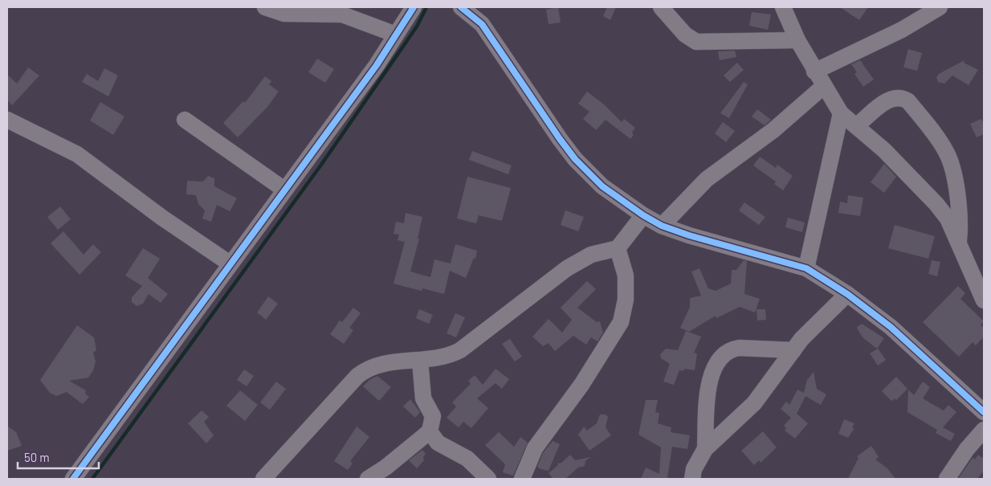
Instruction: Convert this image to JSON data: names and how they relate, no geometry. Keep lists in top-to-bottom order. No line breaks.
{"scale_bar":"50 m"}
